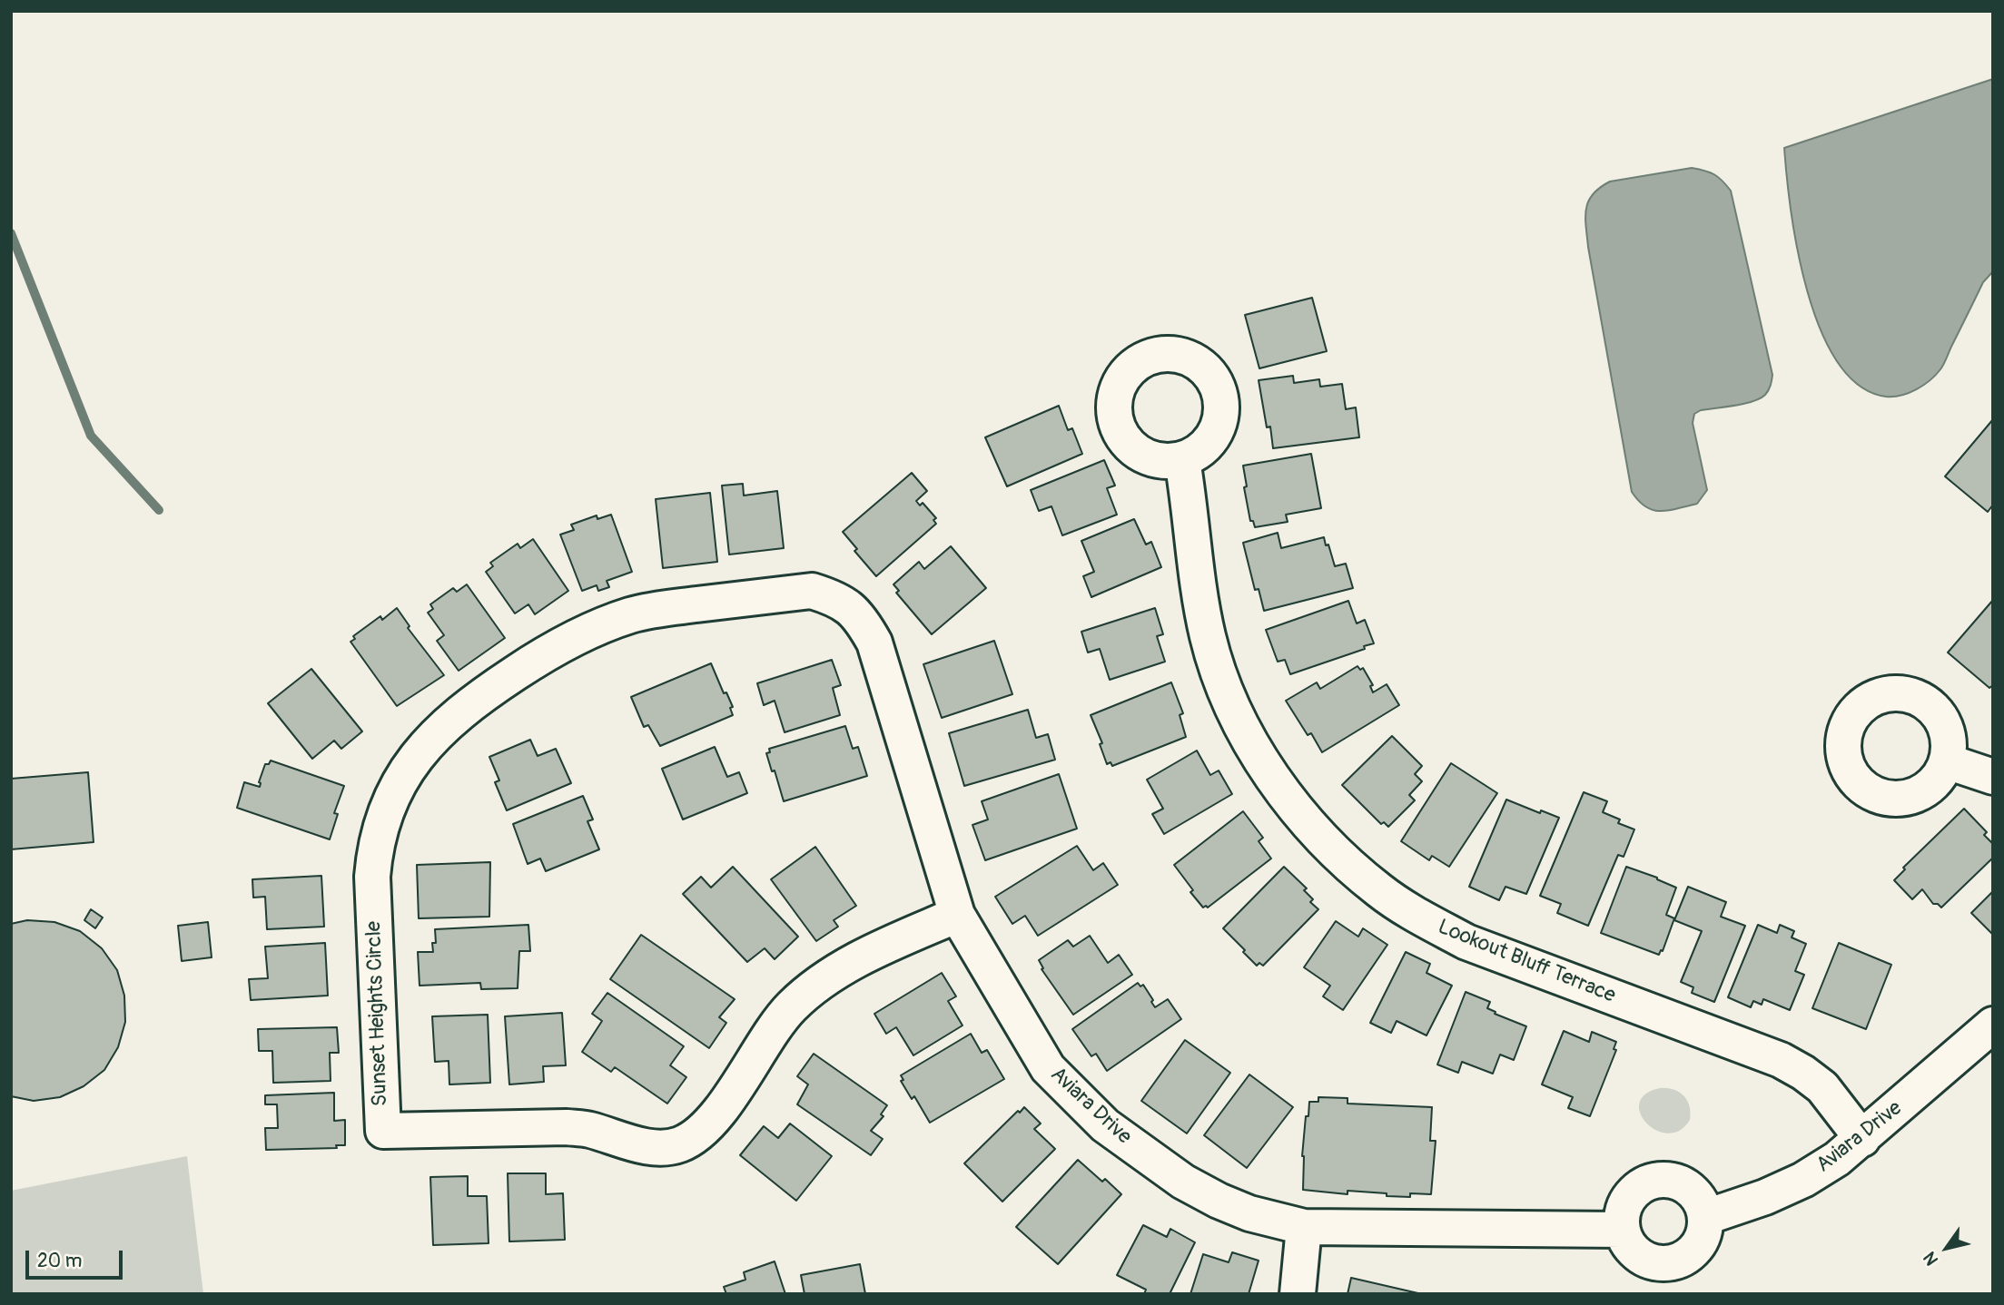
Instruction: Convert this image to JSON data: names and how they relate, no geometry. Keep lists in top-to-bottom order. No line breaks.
{"streets":{"street":["Lookout Bluff Terrace","Sunset Heights Circle","Aviara Drive"]},"crossings":[["Lookout Bluff Terrace","Aviara Drive"],["Sunset Heights Circle","Aviara Drive"]],"scale_bar":"20 m","north":"bottom left"}
